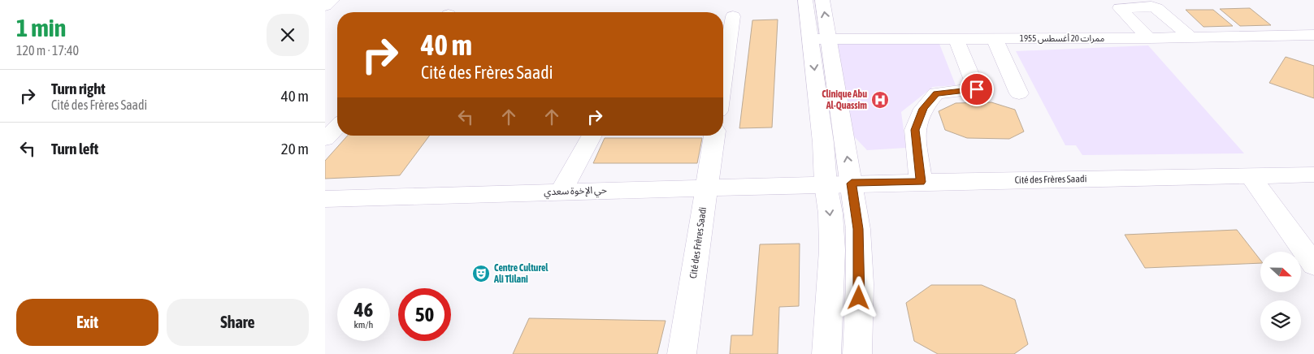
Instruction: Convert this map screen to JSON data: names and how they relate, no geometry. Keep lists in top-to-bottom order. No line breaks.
{"streets":{"street":["ممرات 20 أغسطس 1955","Cité des Frères Saadi","حي الإخوة سعدي"]},"crossings":[["Cité des Frères Saadi","حي الإخوة سعدي"]],"places":{"hospital":["Clinique Abu Al-Quassim"],"theatre":["Centre Culturel Ali Tlilani"]},"north":"right","page":{"heading":["1 min","120 m · 17:40"],"turn":["40 m","Cité des Frères Saadi"],"list":[{"name":"Turn right","note":"Cité des Frères Saadi","value":"40 m"},{"name":"Turn left","value":"20 m"}],"speed":"46 km/h","limit":"50","buttons":["Exit","Share"]}}
